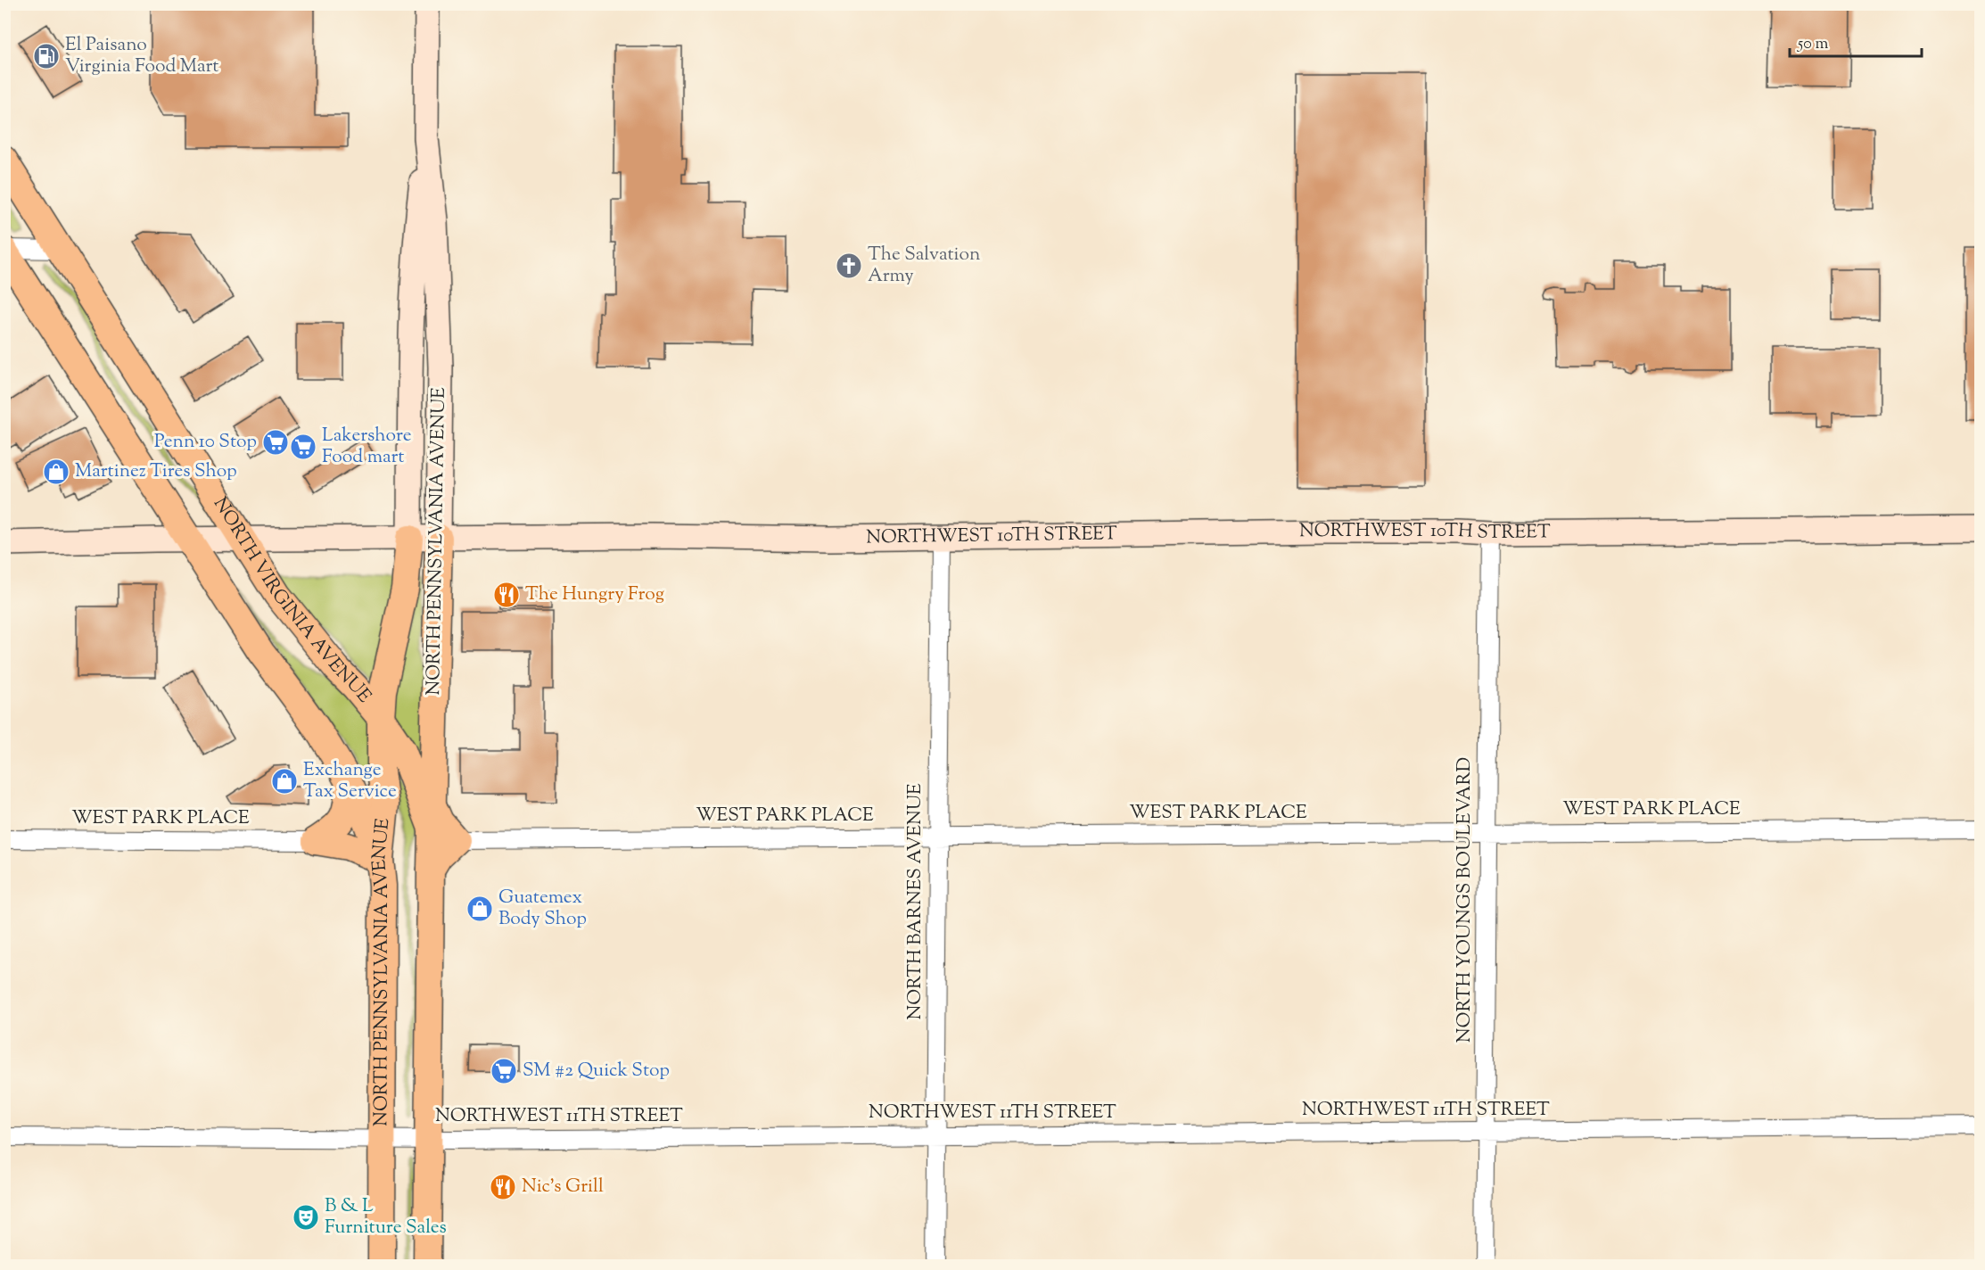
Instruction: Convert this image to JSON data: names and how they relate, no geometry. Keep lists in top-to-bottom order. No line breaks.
{"streets":{"main road":["NORTHWEST 10TH STREET","NORTH PENNSYLVANIA AVENUE","NORTH VIRGINIA AVENUE"],"street":["WEST PARK PLACE","NORTH YOUNGS BOULEVARD","NORTH BARNES AVENUE","NORTHWEST 11TH STREET"]},"crossings":[["NORTHWEST 10TH STREET","NORTH PENNSYLVANIA AVENUE"],["NORTHWEST 10TH STREET","NORTH VIRGINIA AVENUE"],["NORTHWEST 10TH STREET","NORTH YOUNGS BOULEVARD"],["NORTHWEST 10TH STREET","NORTH BARNES AVENUE"],["NORTH PENNSYLVANIA AVENUE","NORTH VIRGINIA AVENUE"],["NORTH PENNSYLVANIA AVENUE","NORTHWEST 11TH STREET"],["WEST PARK PLACE","NORTH YOUNGS BOULEVARD"],["WEST PARK PLACE","NORTH BARNES AVENUE"],["NORTH YOUNGS BOULEVARD","NORTHWEST 11TH STREET"],["NORTH BARNES AVENUE","NORTHWEST 11TH STREET"]],"places":{"fuel station":["El Paisano Virginia Food Mart"],"church":["The Salvation Army"],"supermarket":["Penn 10 Stop","Lakershore Food mart","SM #2 Quick Stop"],"shop":["Martinez Tires Shop","Exchange Tax Service","Guatemex Body Shop"],"restaurant":["The Hungry Frog","Nic's Grill"],"theatre":["B & L Furniture Sales"]},"scale_bar":"50 m"}
